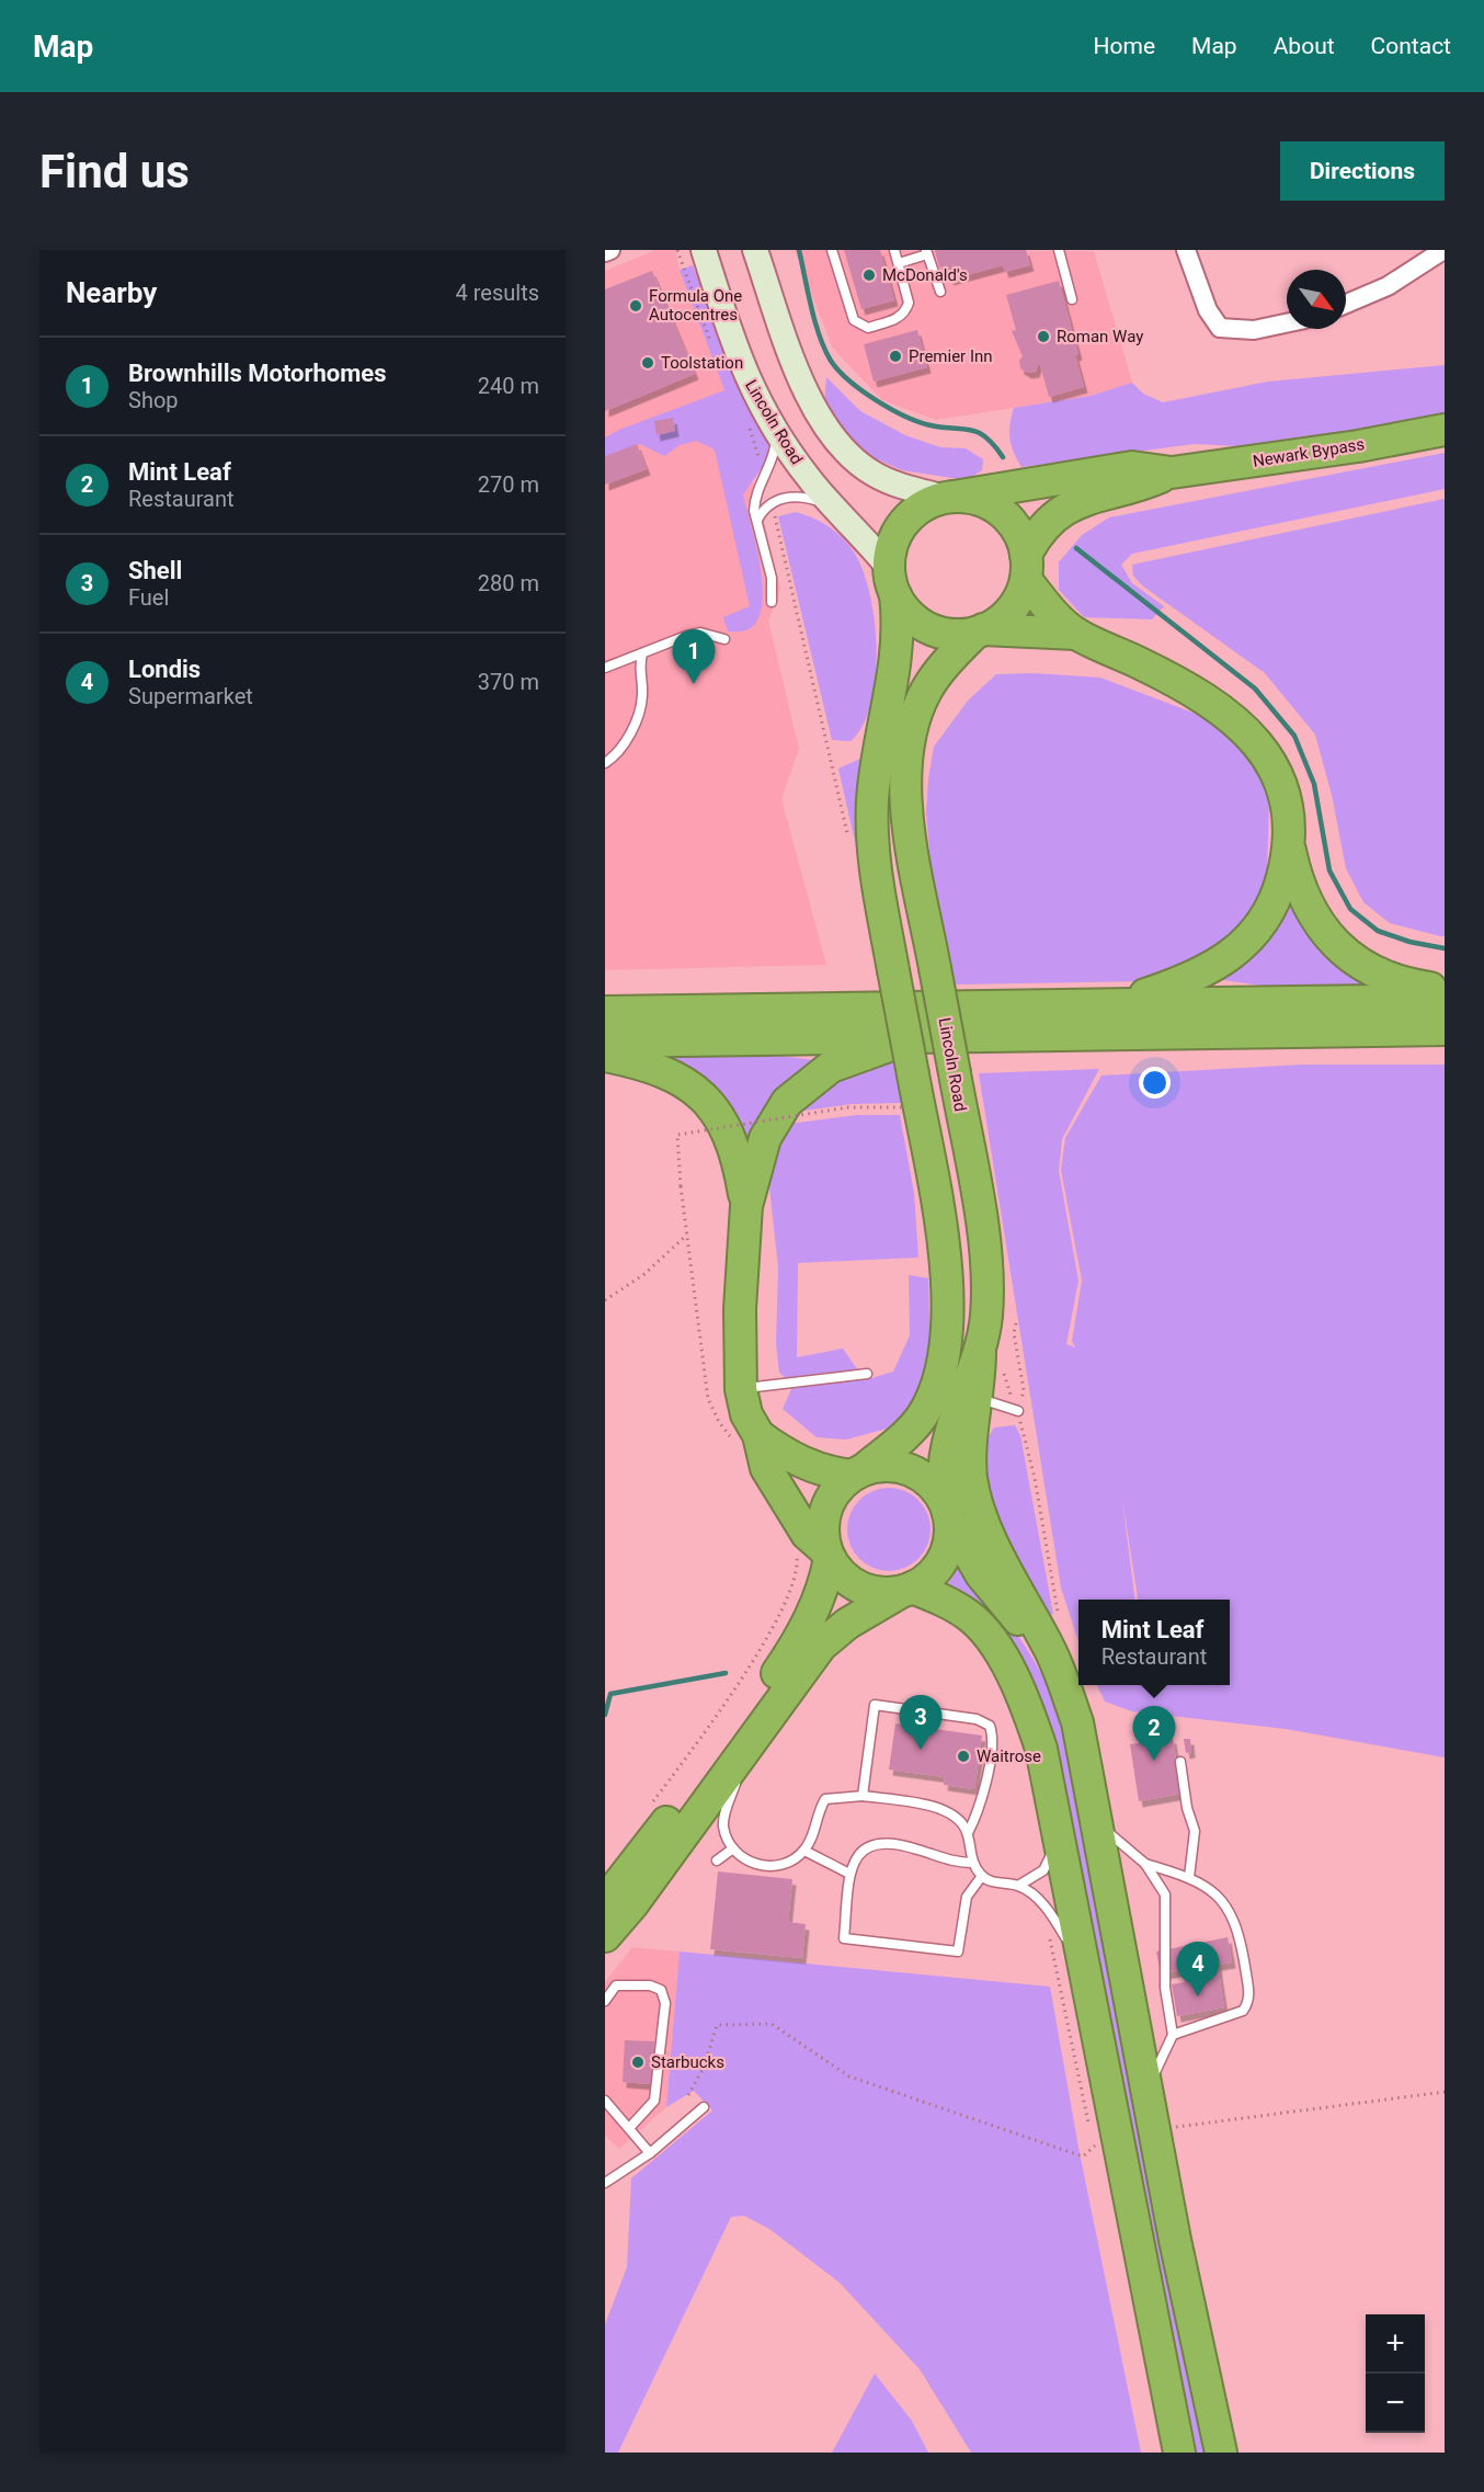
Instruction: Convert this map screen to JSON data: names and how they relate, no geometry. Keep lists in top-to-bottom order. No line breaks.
{"streets":{"highway":["Lincoln Road","Newark Bypass"]},"crossings":[["Lincoln Road","Newark Bypass"]],"places":["McDonald's","Formula One Autocentres","Roman Way","Premier Inn","Toolstation","Waitrose","Starbucks"],"north":"bottom right","page":{"header":"Map","nav":["Home","Map","About","Contact"],"buttons":"Directions","title":"Find us","heading":["Nearby","4 results"],"list":[{"mark":"1","name":"Brownhills Motorhomes","note":"Shop","value":"240 m"},{"mark":"2","name":"Mint Leaf","note":"Restaurant","value":"270 m"},{"mark":"3","name":"Shell","note":"Fuel","value":"280 m"},{"mark":"4","name":"Londis","note":"Supermarket","value":"370 m"}],"pins":["1","3","2","4"],"popup":["Mint Leaf","Restaurant"],"map_buttons":["+","−"]}}
